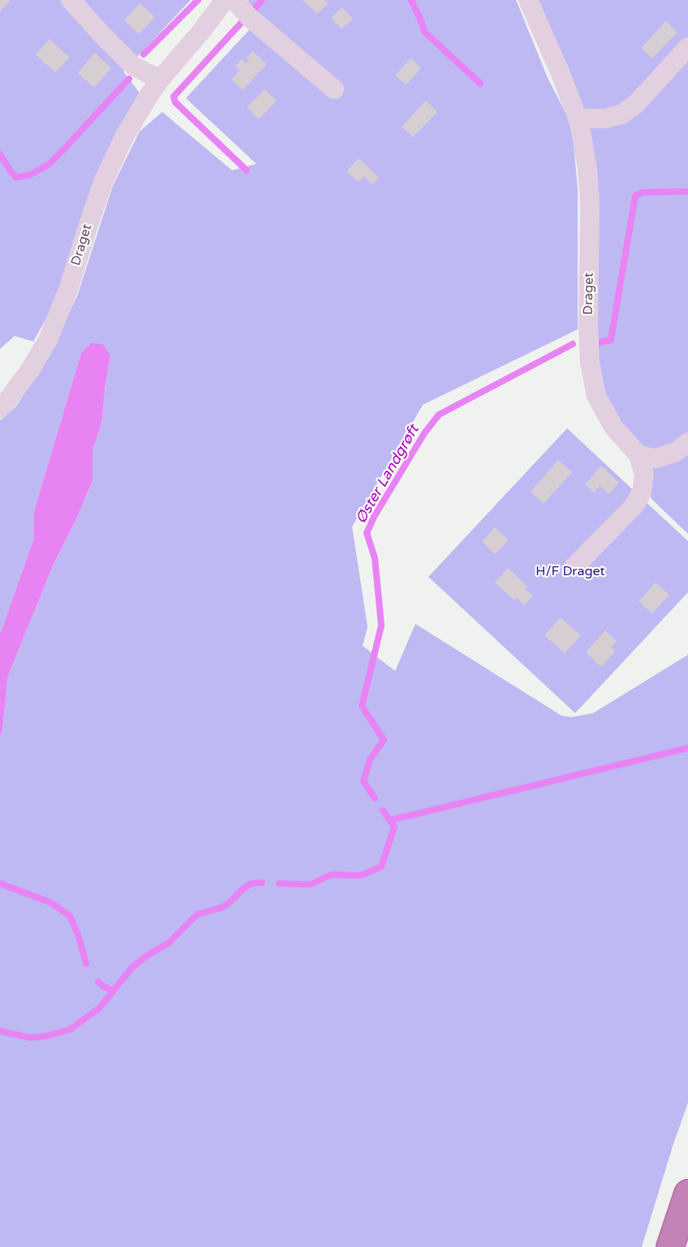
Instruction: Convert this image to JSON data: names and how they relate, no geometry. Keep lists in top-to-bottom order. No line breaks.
{"streets":{"street":["Draget"]},"water":["Øster Landgrøft"],"parks":["H/F Draget"]}
